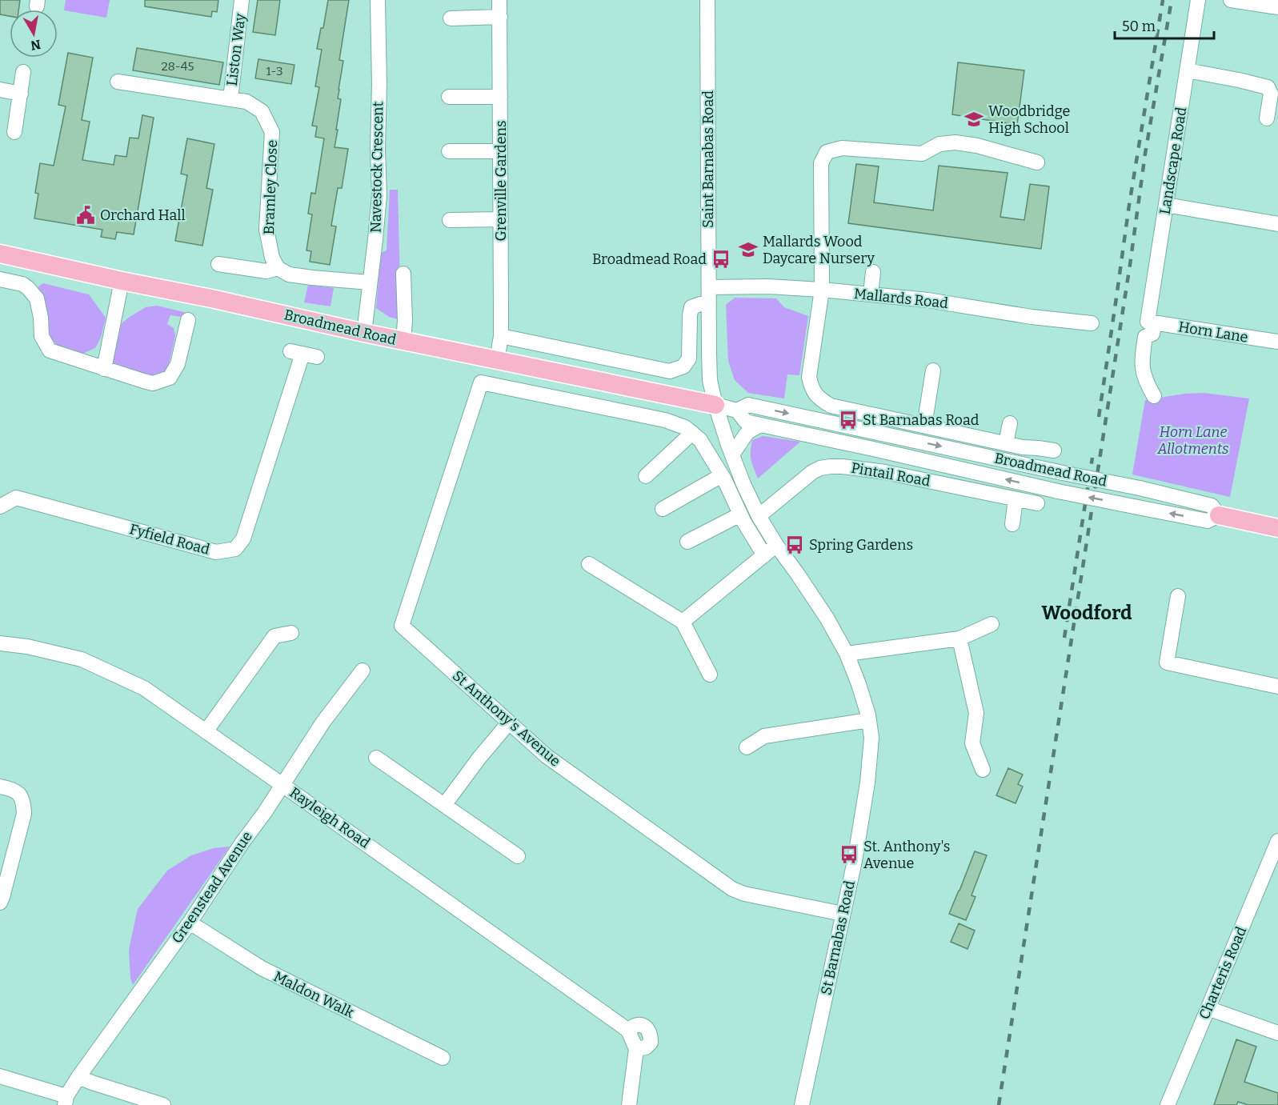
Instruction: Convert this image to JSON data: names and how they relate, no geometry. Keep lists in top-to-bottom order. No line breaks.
{"streets":{"main road":["Broadmead Road"],"street":["Liston Way","Saint Barnabas Road","Landscape Road","Navestock Crescent","Grenville Gardens","Bramley Close","Mallards Road","Horn Lane","Pintail Road","Fyfield Road","St Anthony's Avenue","Rayleigh Road","Greenstead Avenue","St Barnabas Road","Charteris Road","Maldon Walk"]},"crossings":[["Liston Way","Bramley Close"],["Saint Barnabas Road","Mallards Road"],["Saint Barnabas Road","Broadmead Road"],["Saint Barnabas Road","St Barnabas Road"],["Landscape Road","Horn Lane"],["Navestock Crescent","Broadmead Road"],["Grenville Gardens","Broadmead Road"],["Grenville Gardens","St Anthony's Avenue"],["Broadmead Road","St Anthony's Avenue"],["Broadmead Road","St Barnabas Road"],["Pintail Road","St Barnabas Road"],["St Anthony's Avenue","St Barnabas Road"],["Rayleigh Road","Greenstead Avenue"],["Greenstead Avenue","Maldon Walk"]],"districts":["Woodford"],"parks":["Horn Lane Allotments"],"places":{"school or university":["Woodbridge High School","Mallards Wood Daycare Nursery"],"public building":["Orchard Hall"],"bus stop":["Broadmead Road","St Barnabas Road","Spring Gardens","St. Anthony's Avenue"]},"house_numbers":["28-45","1-3"],"scale_bar":"50 m","north":"bottom"}
